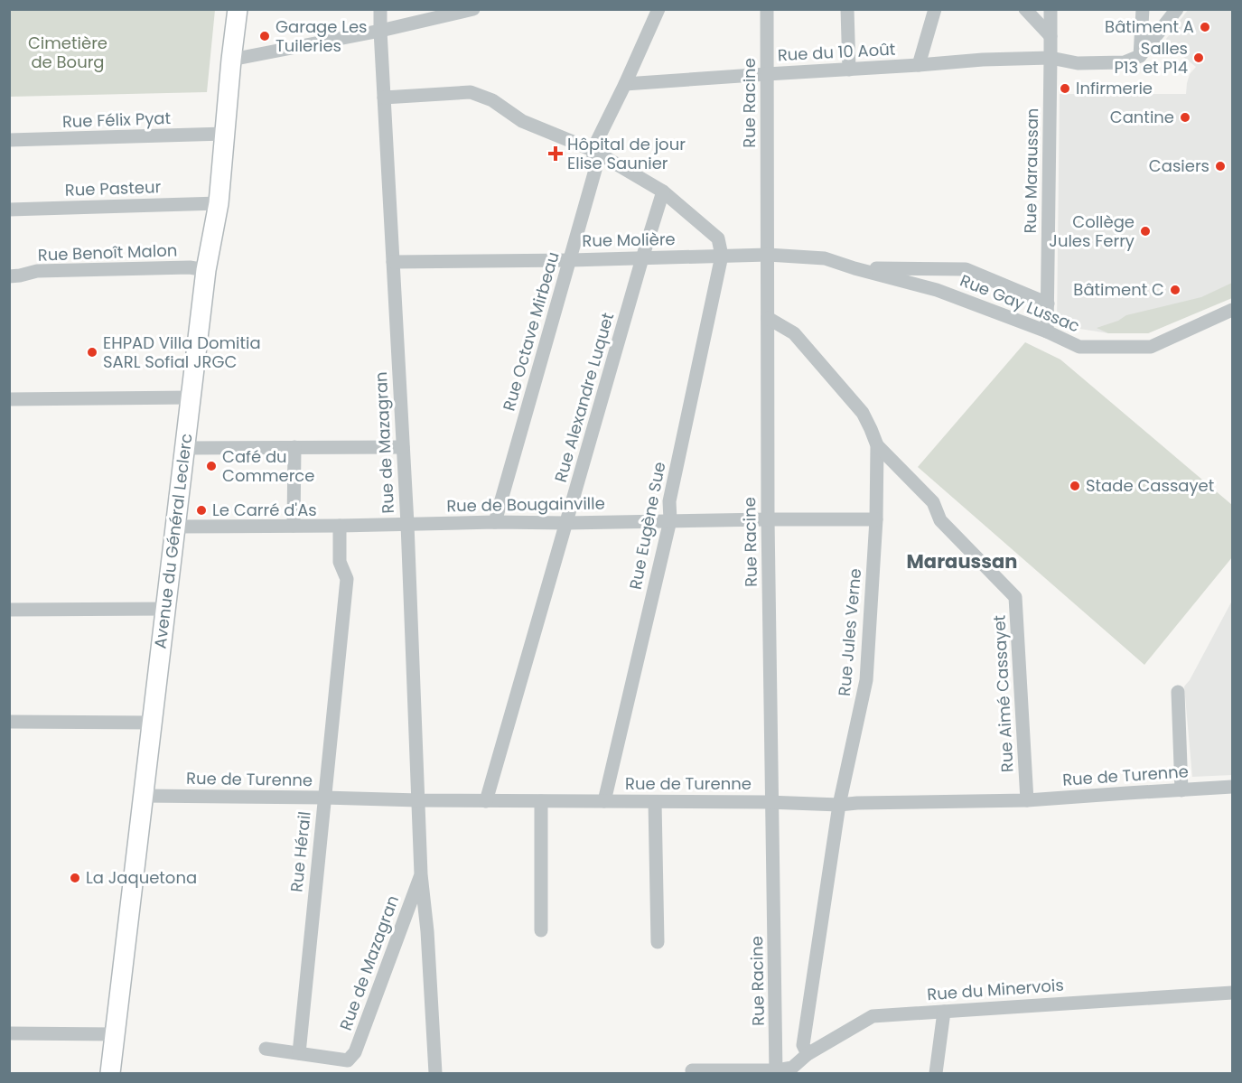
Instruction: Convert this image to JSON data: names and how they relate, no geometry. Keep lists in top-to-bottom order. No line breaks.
{"streets":{"main road":["Avenue du Général Leclerc"],"street":["Rue du 10 Août","Rue Racine","Rue Félix Pyat","Rue Maraussan","Rue Pasteur","Rue Molière","Rue Benoît Malon","Rue Gay Lussac","Rue Octave Mirbeau","Rue Alexandre Luquet","Rue de Mazagran","Rue de Bougainville","Rue Eugène Sue","Rue Jules Verne","Rue Aimé Cassayet","Rue de Turenne","Rue Hérail","Rue du Minervois"]},"crossings":[["Rue du 10 Août","Rue Racine"],["Rue du 10 Août","Rue Maraussan"],["Rue Racine","Rue Molière"],["Rue Racine","Rue Gay Lussac"],["Rue Racine","Rue de Bougainville"],["Rue Racine","Rue Jules Verne"],["Rue Racine","Rue de Turenne"],["Rue Racine","Rue du Minervois"],["Rue Félix Pyat","Avenue du Général Leclerc"],["Rue Maraussan","Rue Gay Lussac"],["Rue Pasteur","Avenue du Général Leclerc"],["Rue Molière","Rue Gay Lussac"],["Rue Molière","Rue Octave Mirbeau"],["Rue Molière","Rue Alexandre Luquet"],["Rue Molière","Rue de Mazagran"],["Rue Molière","Rue Eugène Sue"],["Rue Benoît Malon","Avenue du Général Leclerc"],["Rue Octave Mirbeau","Rue de Bougainville"],["Rue Alexandre Luquet","Rue de Bougainville"],["Rue Alexandre Luquet","Rue de Turenne"],["Rue de Mazagran","Rue de Bougainville"],["Rue de Mazagran","Rue de Turenne"],["Rue de Mazagran","Rue Hérail"],["Rue de Bougainville","Rue Eugène Sue"],["Rue de Bougainville","Avenue du Général Leclerc"],["Rue de Bougainville","Rue Jules Verne"],["Rue de Bougainville","Rue Hérail"],["Rue Eugène Sue","Rue de Turenne"],["Avenue du Général Leclerc","Rue de Turenne"],["Rue Jules Verne","Rue Aimé Cassayet"],["Rue Jules Verne","Rue de Turenne"],["Rue Jules Verne","Rue du Minervois"],["Rue Aimé Cassayet","Rue de Turenne"],["Rue de Turenne","Rue Hérail"]],"districts":["Maraussan"],"parks":["Cimetière de Bourg"],"places":{"other":["Bâtiment A","Garage Les Tuileries","Salles P13 et P14","Infirmerie","Cantine","Casiers","Collège Jules Ferry","Bâtiment C","EHPAD Villa Domitia SARL Sofial JRGC","Café du Commerce","Stade Cassayet","Le Carré d'As","La Jaquetona"],"health":["Hôpital de jour Elise Saunier"]}}
